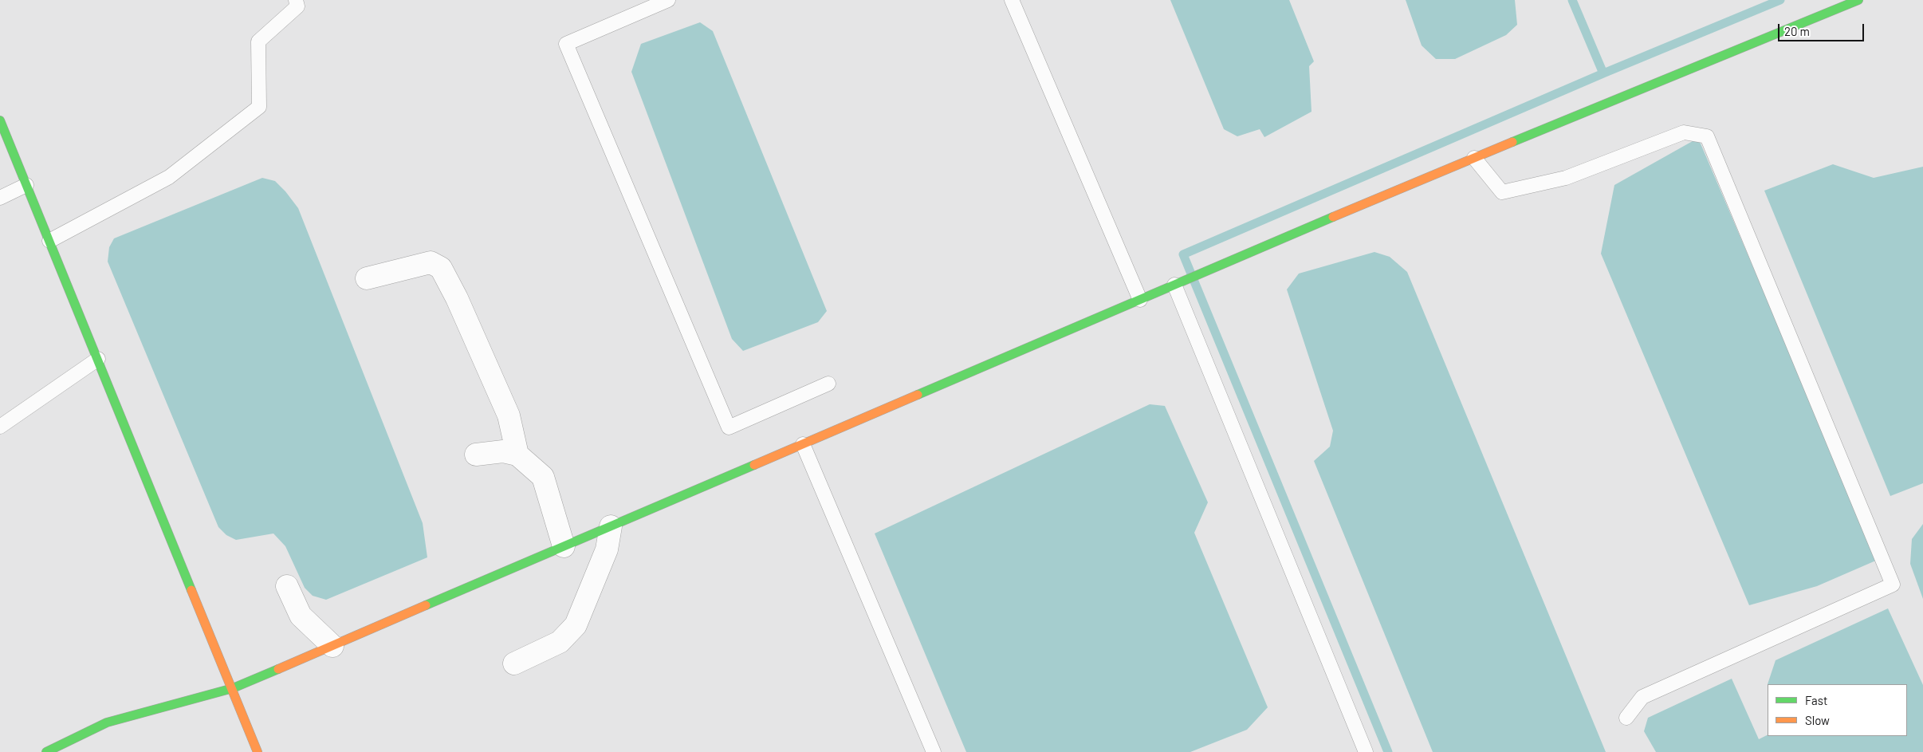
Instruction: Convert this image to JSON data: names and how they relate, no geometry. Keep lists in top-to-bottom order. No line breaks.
{"legend":["Fast","Slow"],"scale_bar":"20 m"}
